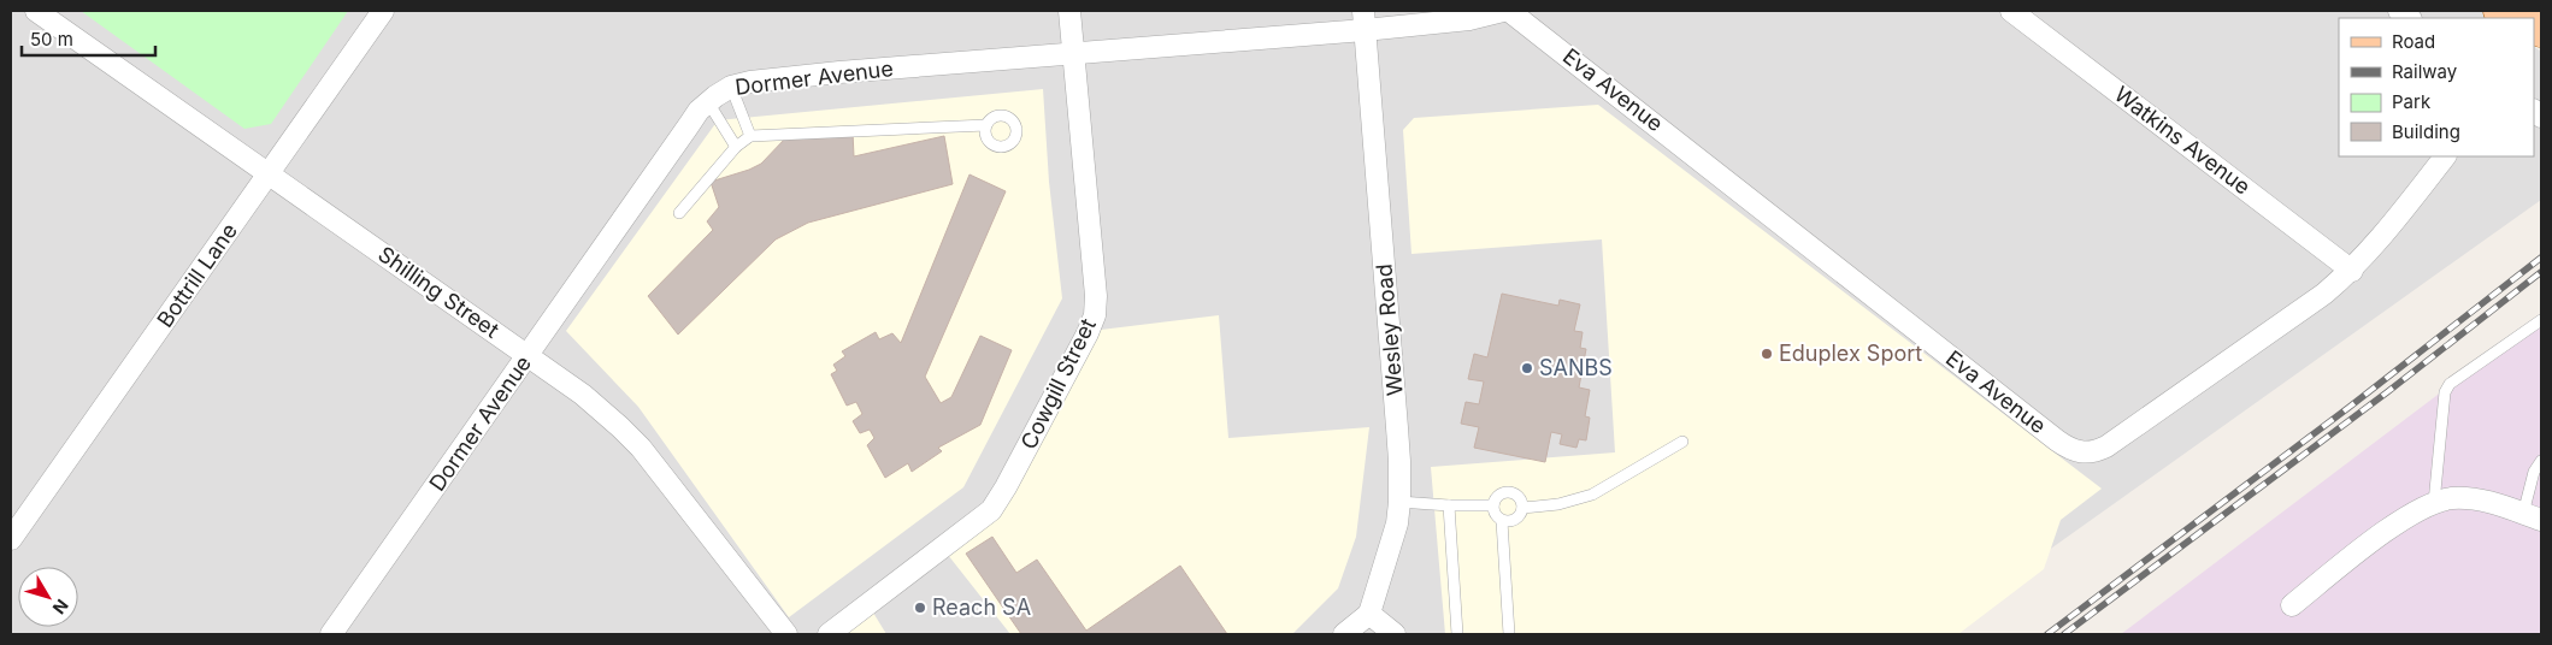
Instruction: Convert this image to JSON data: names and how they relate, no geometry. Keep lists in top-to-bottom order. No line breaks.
{"streets":{"street":["Dormer Avenue","Eva Avenue","Watkins Avenue","Bottrill Lane","Shilling Street","Wesley Road","Cowgill Street"]},"crossings":[["Dormer Avenue","Shilling Street"],["Dormer Avenue","Wesley Road"],["Dormer Avenue","Cowgill Street"],["Eva Avenue","Watkins Avenue"],["Bottrill Lane","Shilling Street"]],"places":["Eduplex Sport","SANBS","Reach SA"],"legend":["Road","Railway","Park","Building"],"scale_bar":"50 m","north":"bottom right"}
